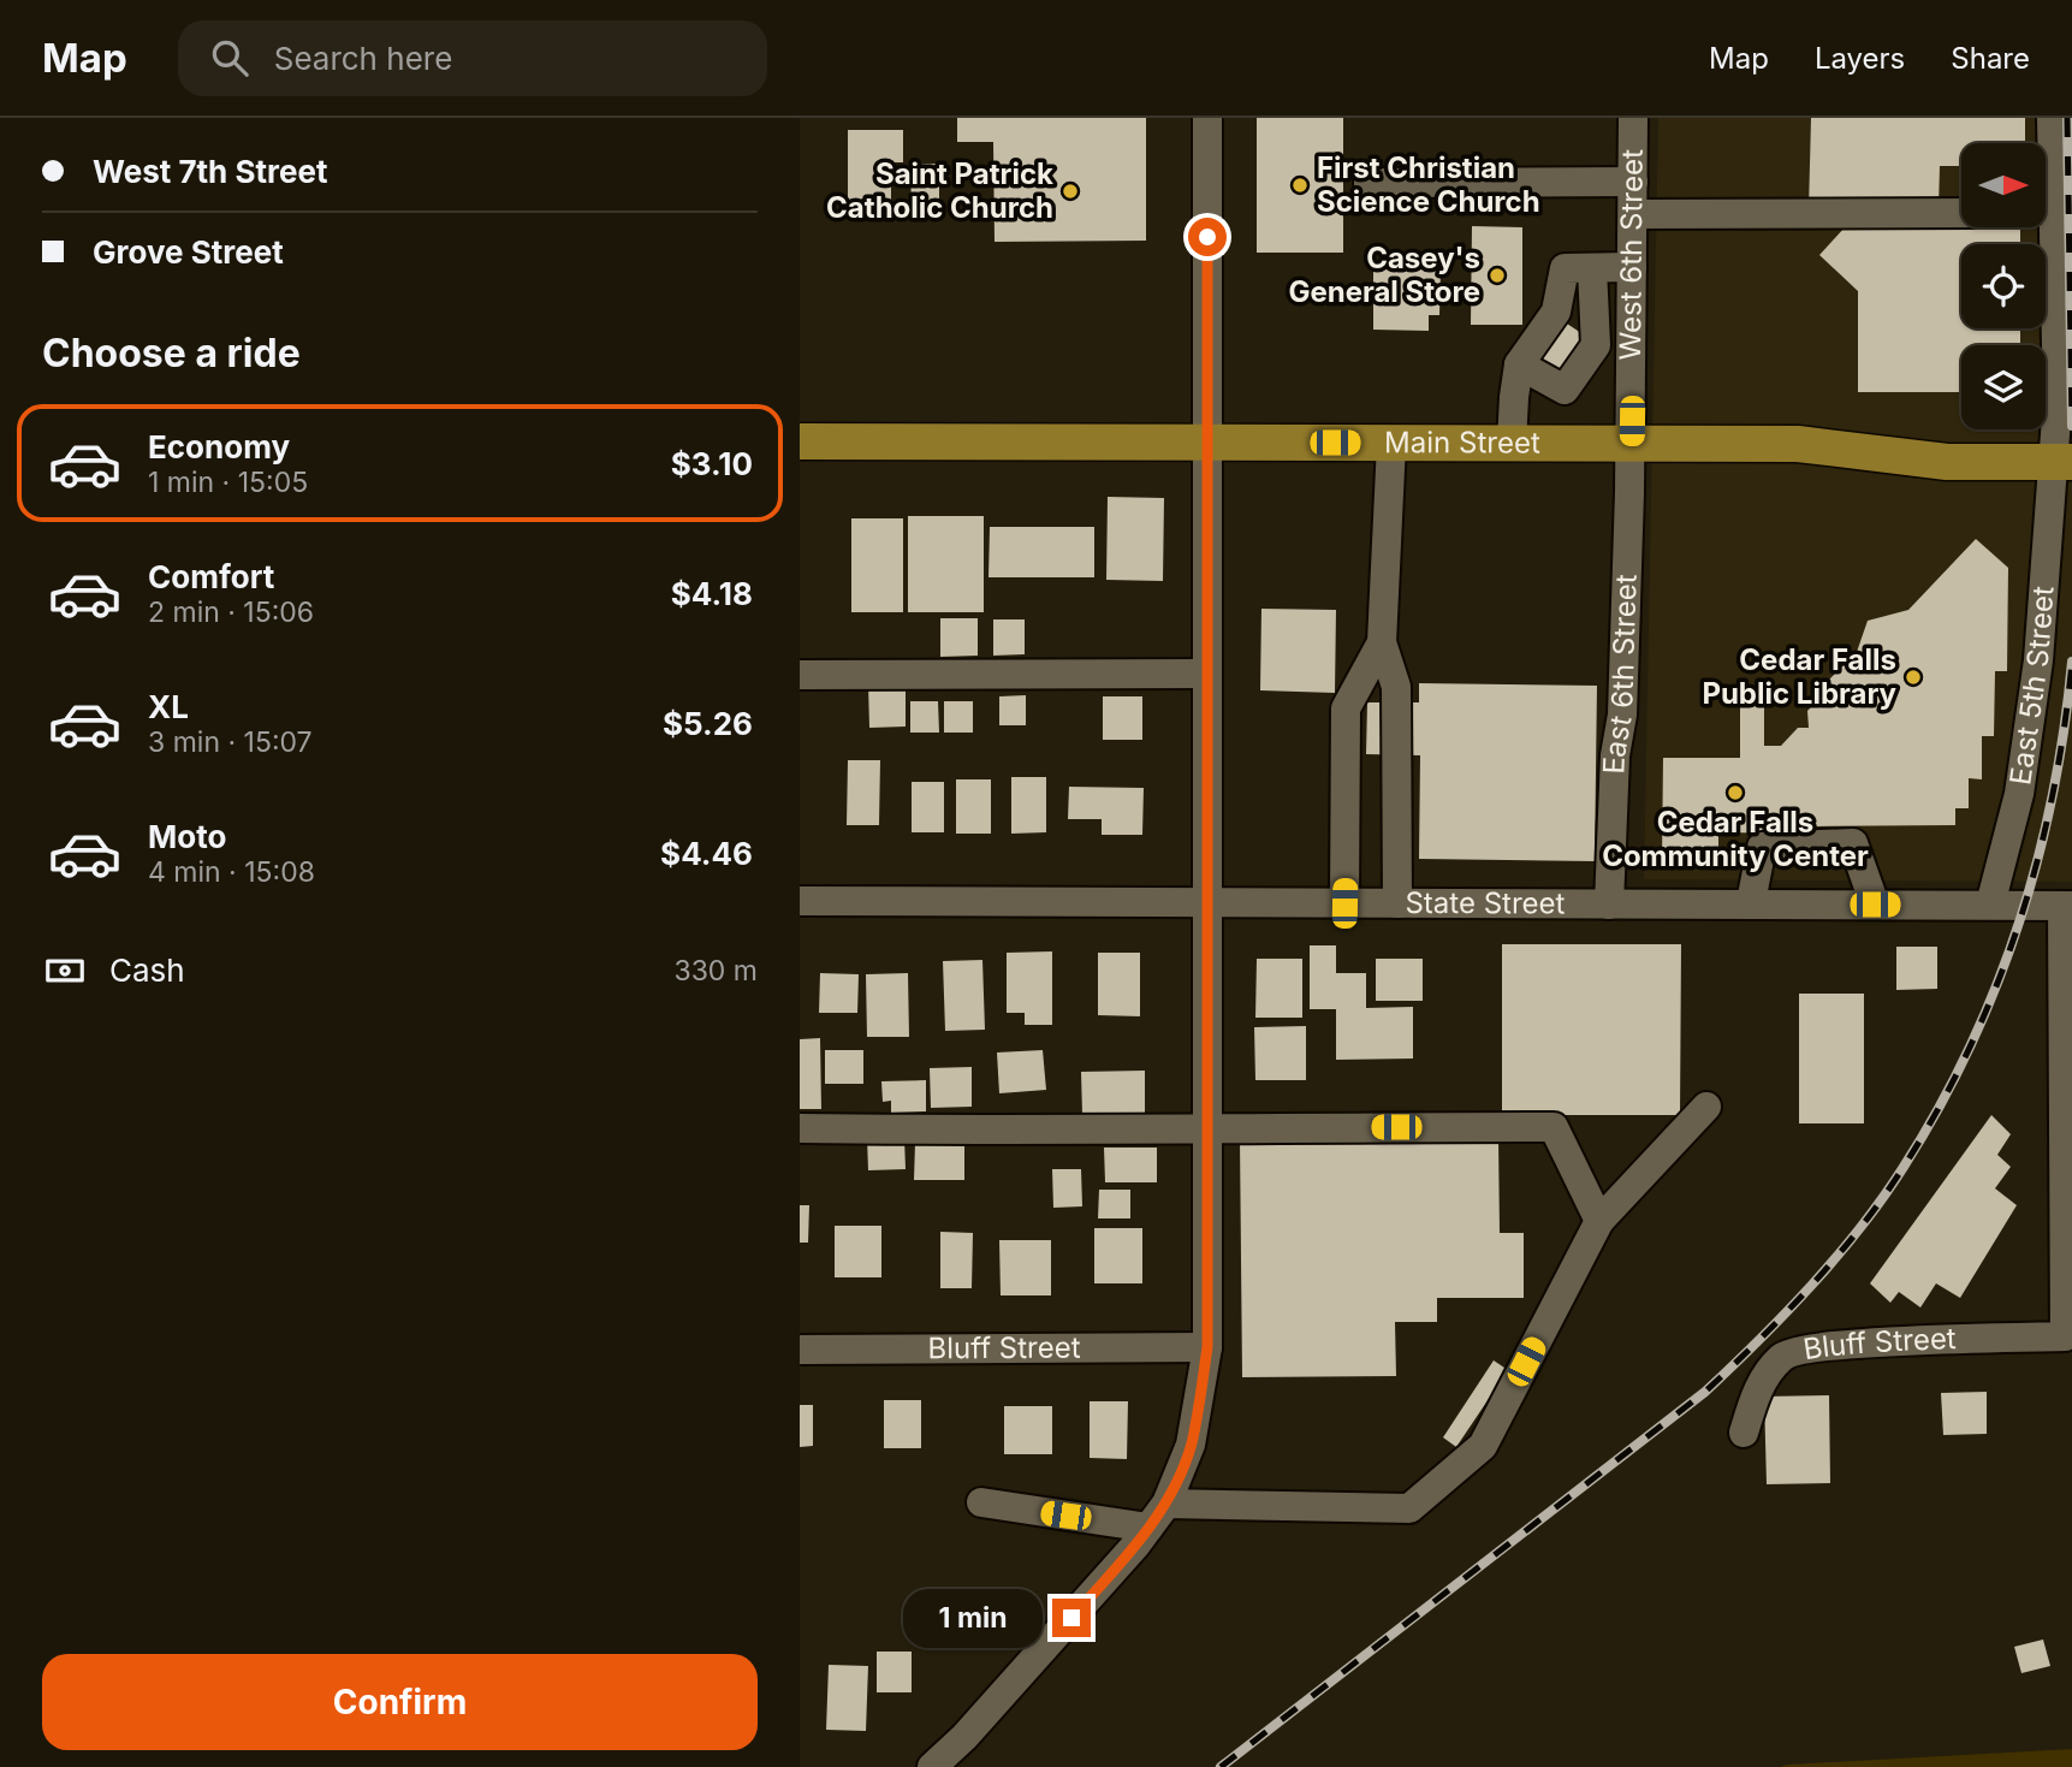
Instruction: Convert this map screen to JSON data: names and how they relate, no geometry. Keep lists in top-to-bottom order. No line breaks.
{"streets":{"main road":["Main Street"],"street":["West 6th Street","East 6th Street","East 5th Street","State Street","Bluff Street"]},"crossings":[["West 6th Street","Main Street"],["West 6th Street","East 6th Street"],["Main Street","East 6th Street"],["Main Street","East 5th Street"],["East 6th Street","State Street"],["East 5th Street","State Street"],["State Street","Bluff Street"]],"places":["First Christian Science Church","Saint Patrick Catholic Church","Casey's General Store","Cedar Falls Public Library","Cedar Falls Community Center"],"north":"right","page":{"header":"Map","search":"Search here","nav":["Map","Layers","Share"],"banner":["West 7th Street","Grove Street"],"heading":"Choose a ride","list":[{"name":"Economy","note":"1 min · 15:05","value":"$3.10"},{"name":"Comfort","note":"2 min · 15:06","value":"$4.18"},{"name":"XL","note":"3 min · 15:07","value":"$5.26"},{"name":"Moto","note":"4 min · 15:08","value":"$4.46"}],"pay":["Cash","330 m"],"bubble":"1 min","buttons":"Confirm"}}
